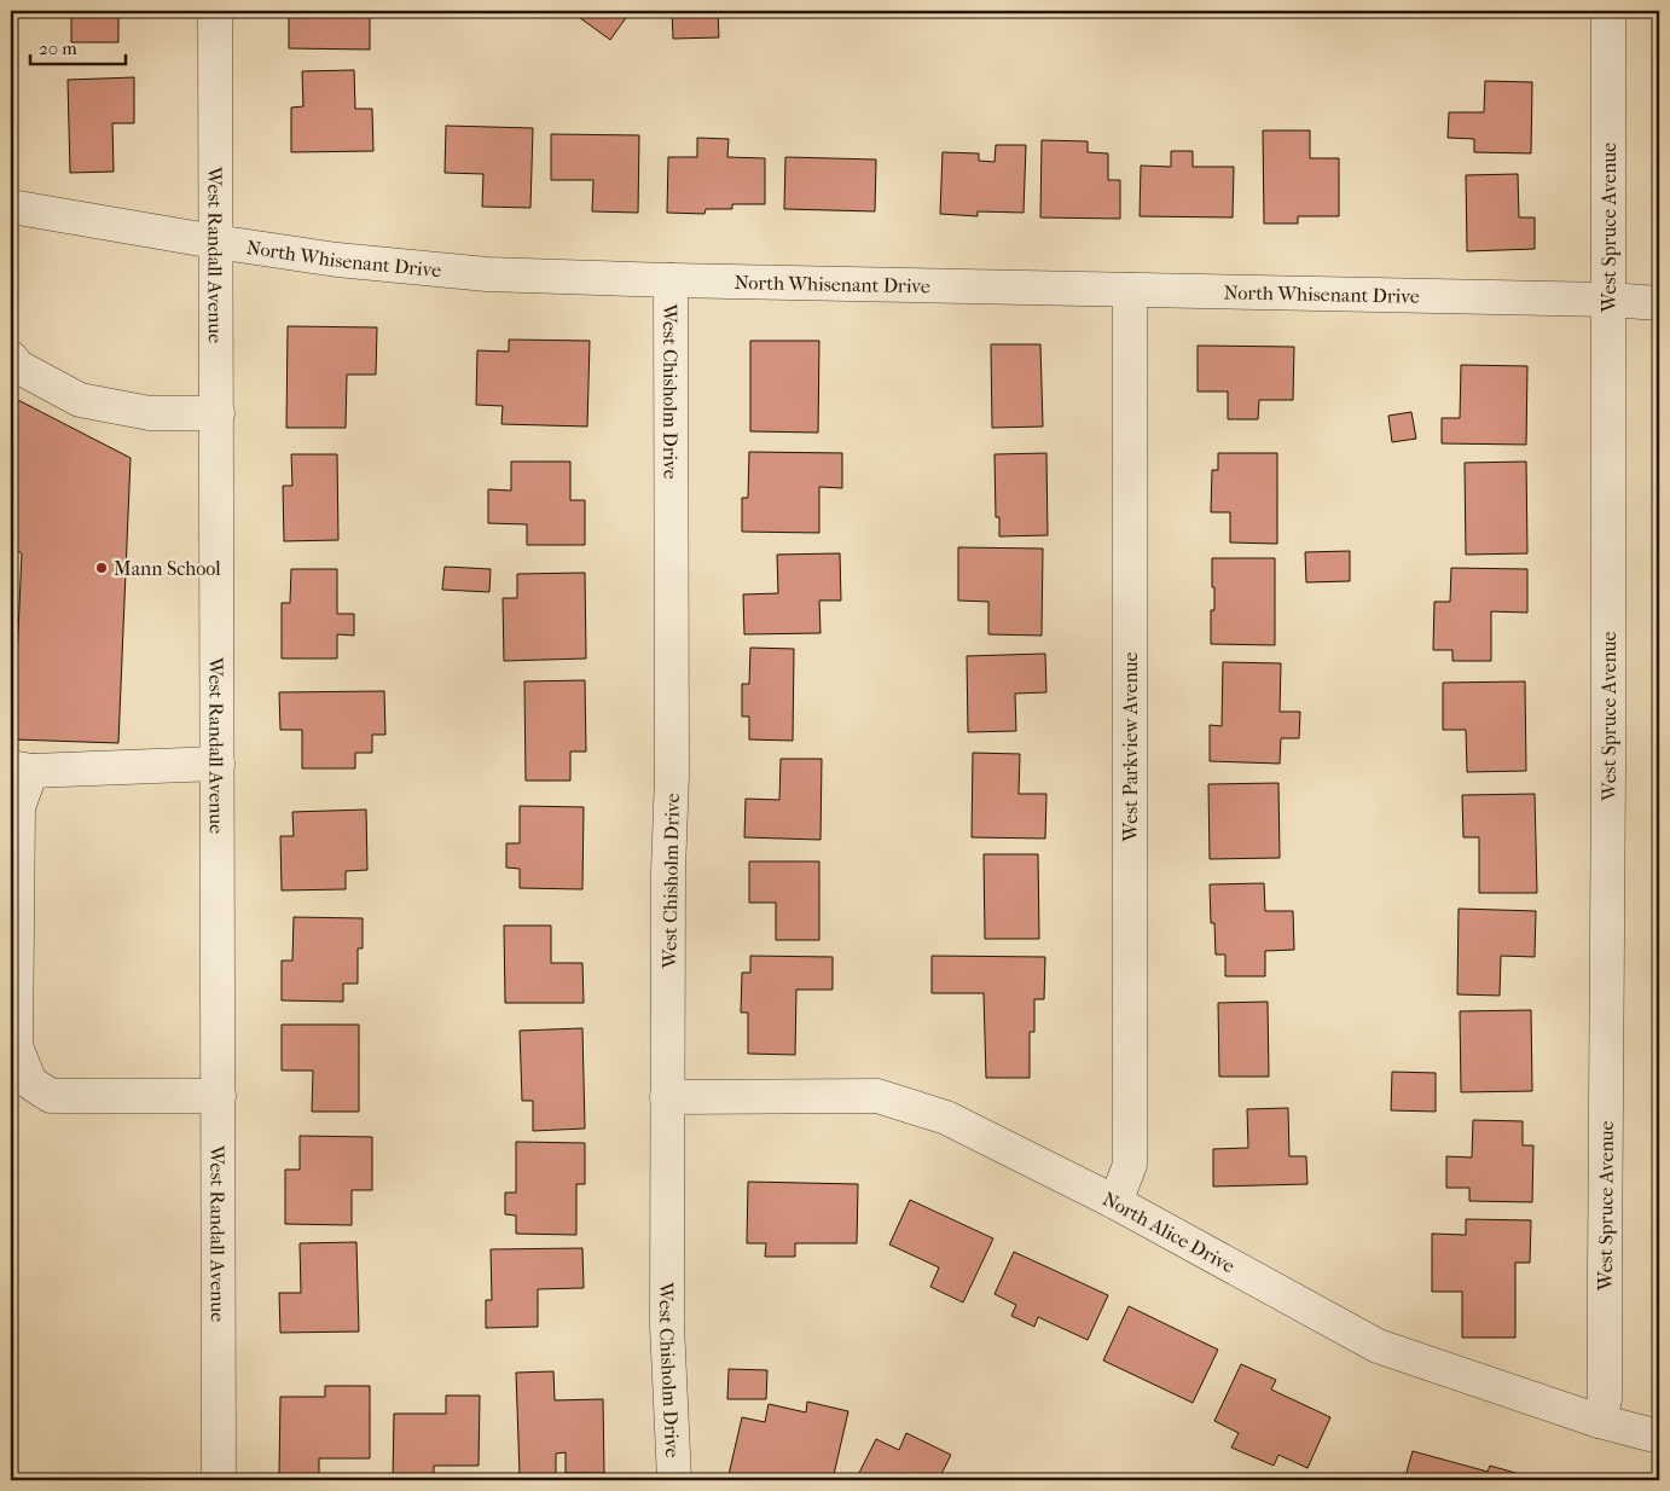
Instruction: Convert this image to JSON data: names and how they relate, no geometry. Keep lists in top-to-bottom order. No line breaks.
{"streets":{"street":["West Spruce Avenue","West Randall Avenue","North Whisenant Drive","West Chisholm Drive","West Parkview Avenue","North Alice Drive"]},"crossings":[["West Spruce Avenue","North Whisenant Drive"],["West Spruce Avenue","North Alice Drive"],["West Randall Avenue","North Whisenant Drive"],["North Whisenant Drive","West Chisholm Drive"],["North Whisenant Drive","West Parkview Avenue"],["West Chisholm Drive","North Alice Drive"],["West Parkview Avenue","North Alice Drive"]],"places":["Mann School"],"scale_bar":"20 m"}
